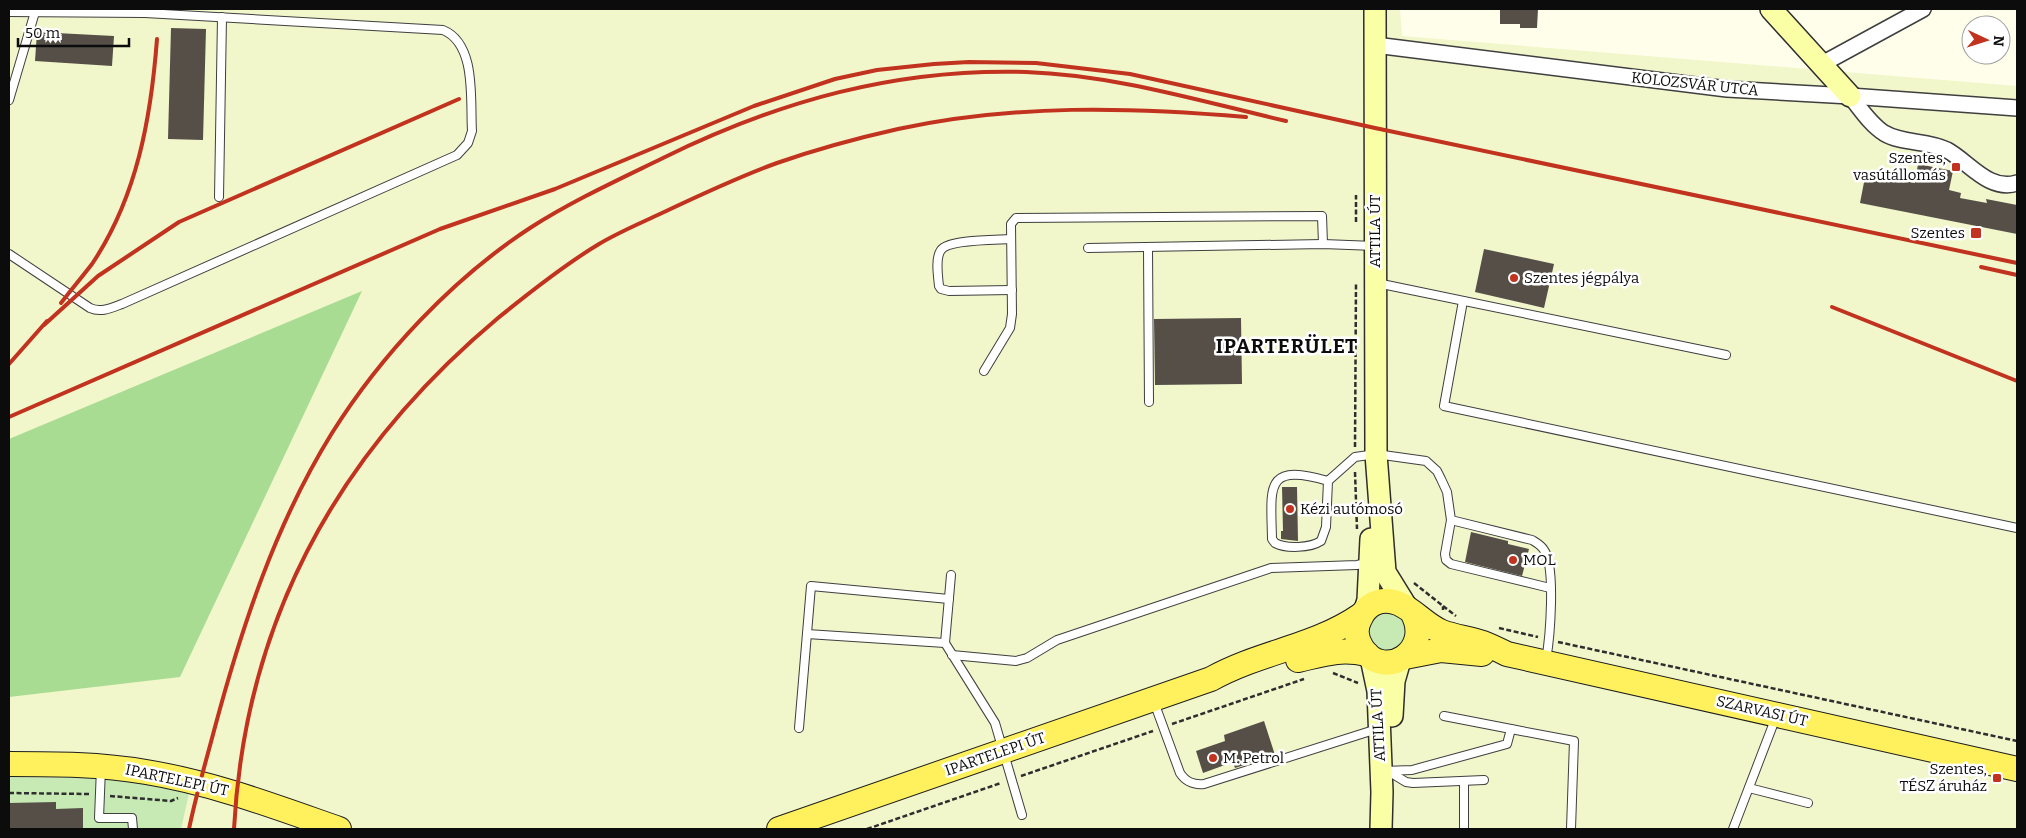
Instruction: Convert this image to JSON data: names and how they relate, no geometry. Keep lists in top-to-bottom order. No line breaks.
{"streets":{"main road":["ATTILA ÚT","SZARVASI ÚT","IPARTELEPI ÚT"],"street":["KOLOZSVÁR UTCA"]},"crossings":[["KOLOZSVÁR UTCA","ATTILA ÚT"]],"districts":["IPARTERÜLET"],"places":{"transit":["Szentes, vasútállomás","Szentes","Szentes, TÉSZ áruház"],"other":["Szentes jégpálya","Kézi autómosó","MOL","M. Petrol"]},"scale_bar":"50 m","north":"right"}
